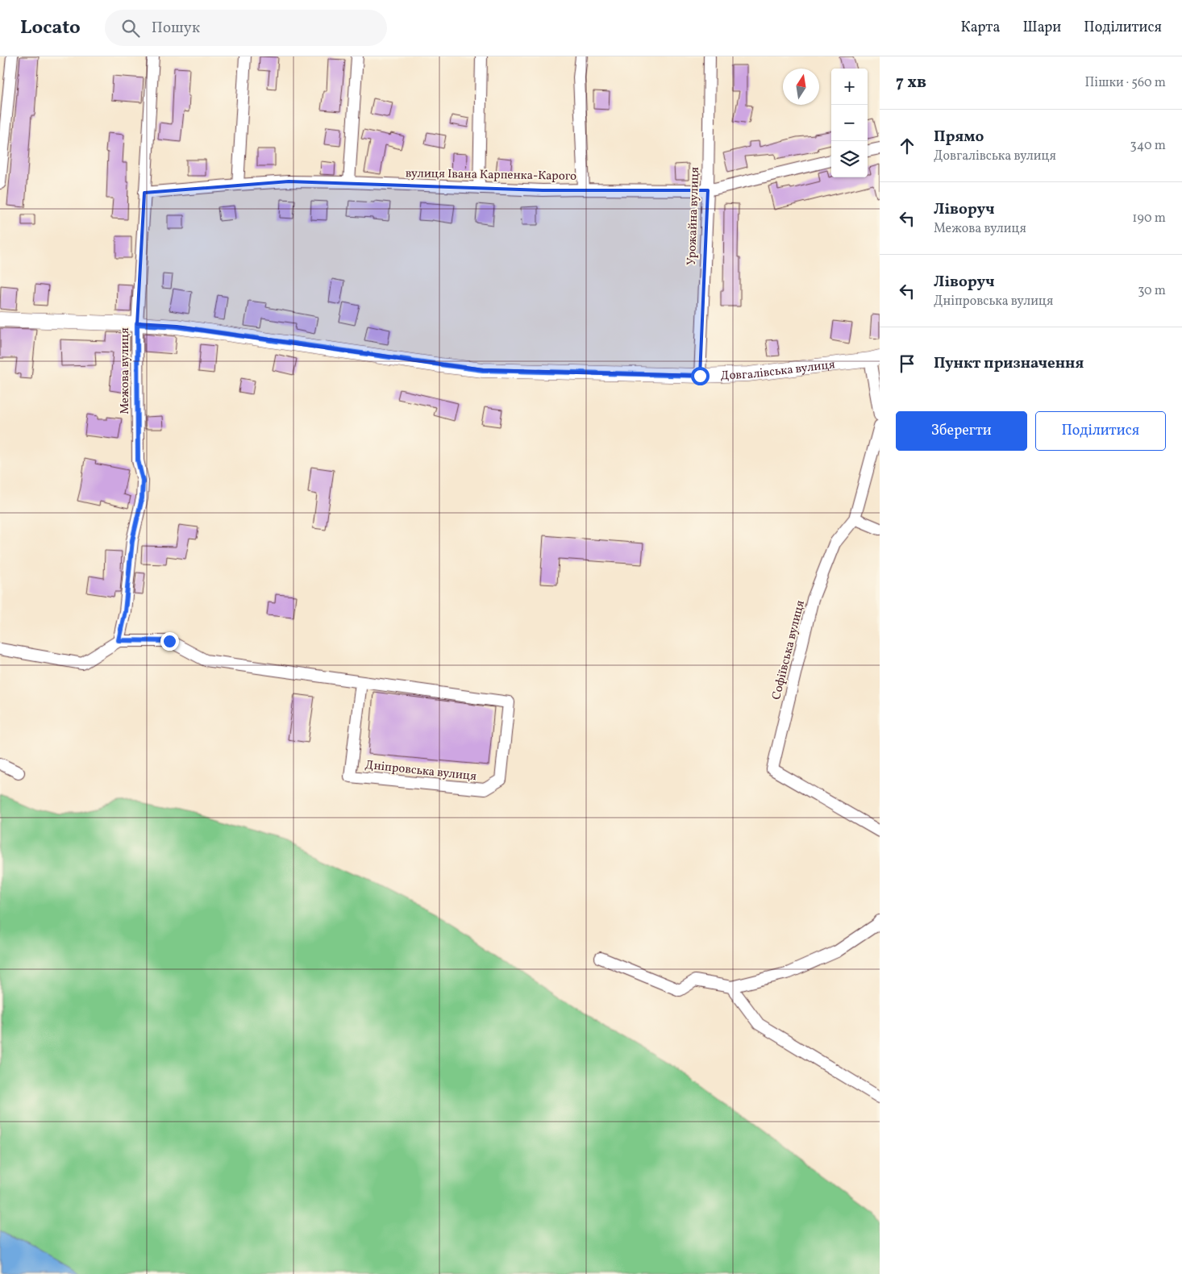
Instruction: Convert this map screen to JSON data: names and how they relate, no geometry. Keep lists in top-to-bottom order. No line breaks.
{"streets":{"street":["вулиця Івана Карпенка-Карого","Урожайна вулиця","Довгалівська вулиця","Межова вулиця","Софіївська вулиця","Дніпровська вулиця"]},"crossings":[["вулиця Івана Карпенка-Карого","Урожайна вулиця"],["вулиця Івана Карпенка-Карого","Межова вулиця"],["Урожайна вулиця","Довгалівська вулиця"],["Довгалівська вулиця","Межова вулиця"],["Межова вулиця","Дніпровська вулиця"]],"north":"top","page":{"header":"Locato","search":"Пошук","nav":["Карта","Шари","Поділитися"],"heading":["7 хв","Пішки · 560 m"],"map_buttons":["+","−"],"list":[["Прямо","Довгалівська вулиця","340 m"],["Ліворуч","Межова вулиця","190 m"],["Ліворуч","Дніпровська вулиця","30 m"],"Пункт призначення"],"buttons":["Зберегти","Поділитися"]}}
